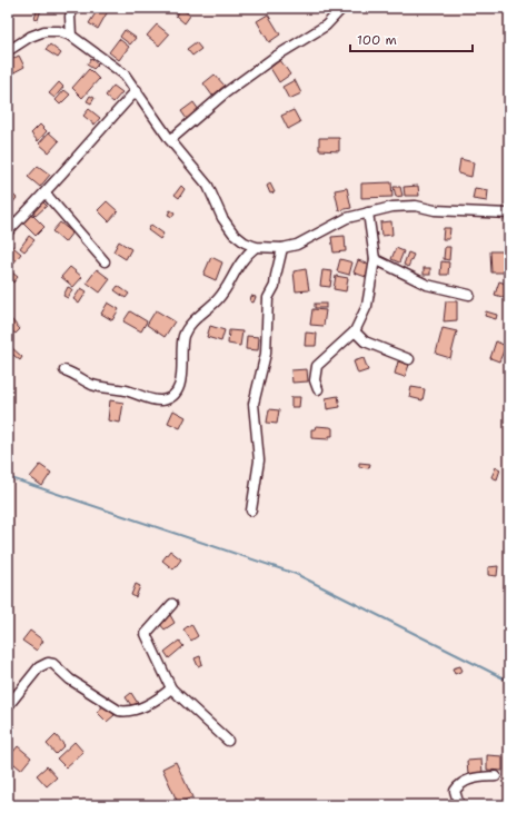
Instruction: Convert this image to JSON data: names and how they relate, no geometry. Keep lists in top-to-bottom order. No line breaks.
{"scale_bar":"100 m"}
